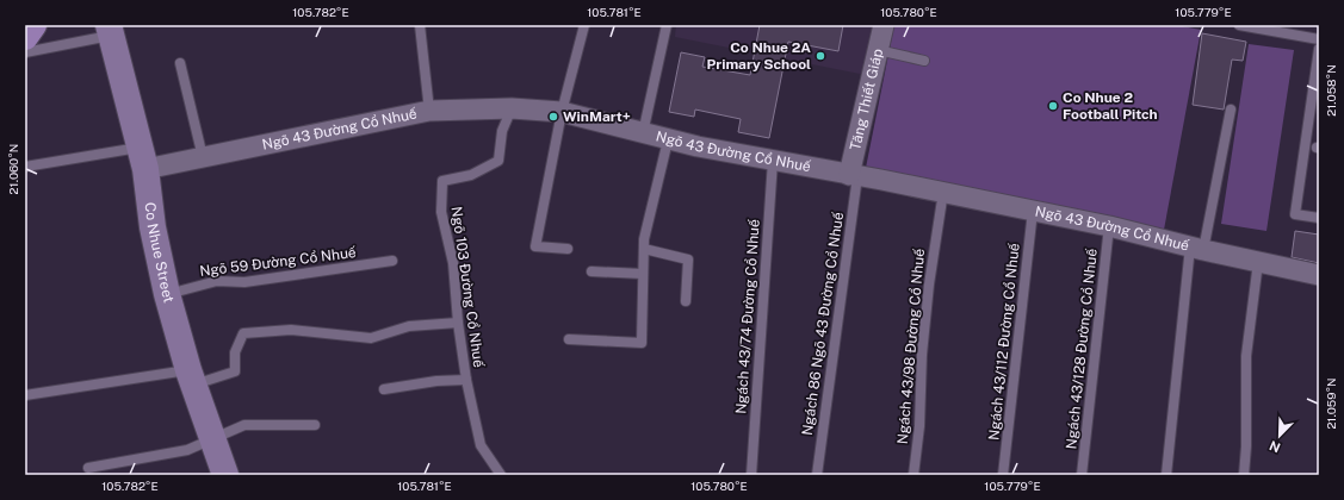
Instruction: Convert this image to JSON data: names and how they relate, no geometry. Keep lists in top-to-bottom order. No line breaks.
{"streets":{"main road":["Co Nhue Street"],"street":["Tăng Thiết Giáp","Ngõ 43 Đường Cổ Nhuế"],"lane":["Ngõ 59 Đường Cổ Nhuế","Ngõ 103 Đường Cổ Nhuế","Ngách 43/74 Đường Cổ Nhuế","Ngách 86 Ngõ 43 Đường Cổ Nhuế","Ngách 43/112 Đường Cổ Nhuế","Ngách 43/98 Đường Cổ Nhuế","Ngách 43/128 Đường Cổ Nhuế"]},"crossings":[["Tăng Thiết Giáp","Ngõ 43 Đường Cổ Nhuế"],["Tăng Thiết Giáp","Ngách 86 Ngõ 43 Đường Cổ Nhuế"],["Ngõ 43 Đường Cổ Nhuế","Co Nhue Street"],["Ngõ 43 Đường Cổ Nhuế","Ngõ 103 Đường Cổ Nhuế"],["Ngõ 43 Đường Cổ Nhuế","Ngách 43/74 Đường Cổ Nhuế"],["Ngõ 43 Đường Cổ Nhuế","Ngách 86 Ngõ 43 Đường Cổ Nhuế"],["Ngõ 43 Đường Cổ Nhuế","Ngách 43/112 Đường Cổ Nhuế"],["Ngõ 43 Đường Cổ Nhuế","Ngách 43/98 Đường Cổ Nhuế"],["Ngõ 43 Đường Cổ Nhuế","Ngách 43/128 Đường Cổ Nhuế"],["Co Nhue Street","Ngõ 59 Đường Cổ Nhuế"]],"places":["Co Nhue 2A Primary School","Co Nhue 2 Football Pitch","WinMart+"],"north":"bottom left","coordinates":["105.782°E","105.781°E","105.780°E","105.779°E","21.058°N","21.060°N","21.059°N"]}
